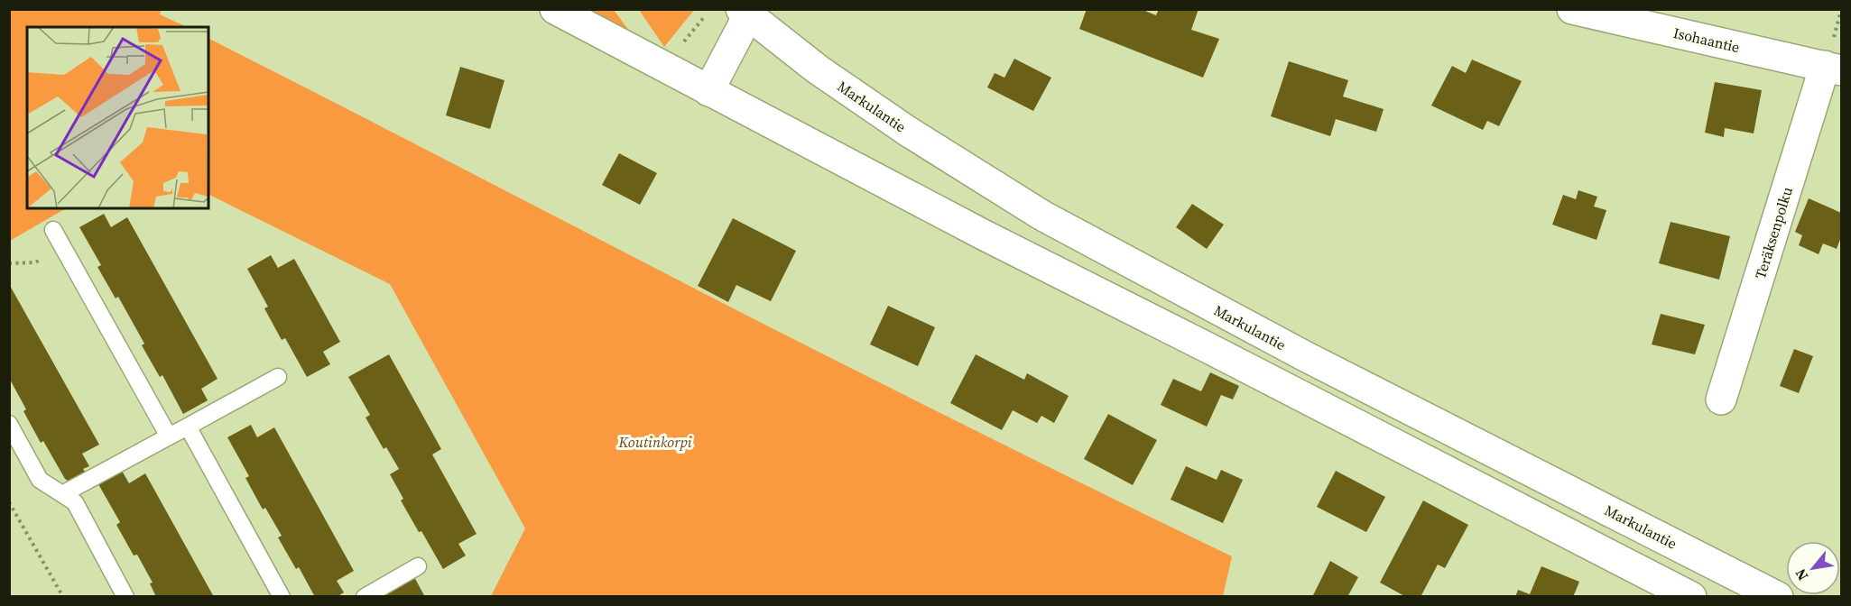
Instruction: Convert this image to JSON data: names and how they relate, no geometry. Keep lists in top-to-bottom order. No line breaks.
{"streets":{"street":["Isohaantie","Markulantie","Teräksenpolku"]},"crossings":[["Isohaantie","Teräksenpolku"]],"parks":["Koutinkorpi"],"north":"bottom left"}
